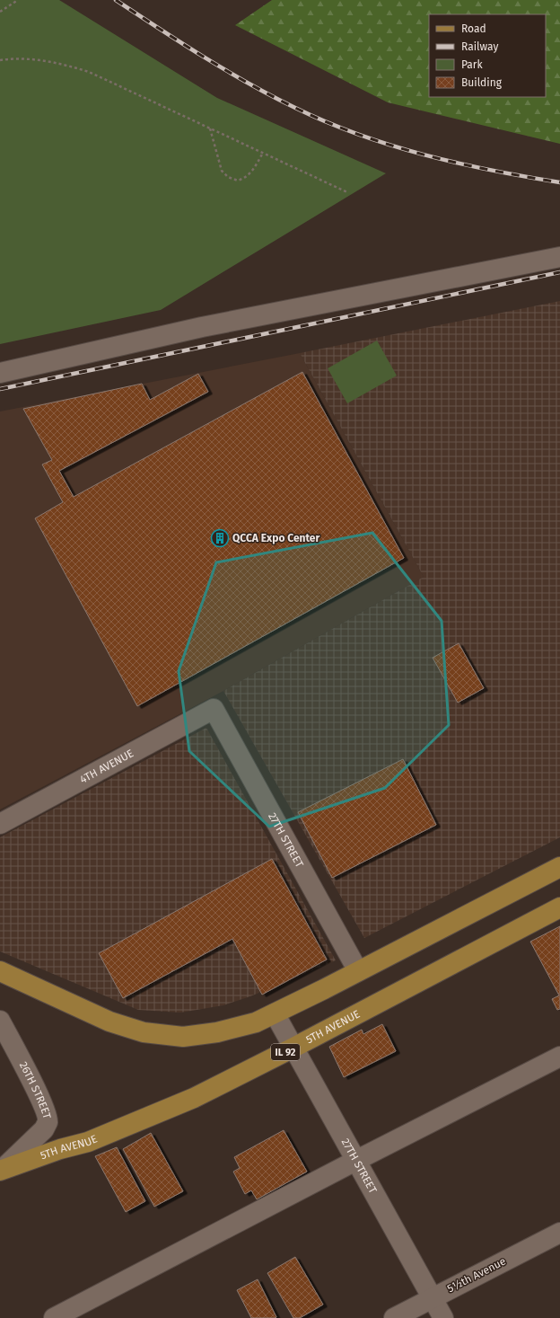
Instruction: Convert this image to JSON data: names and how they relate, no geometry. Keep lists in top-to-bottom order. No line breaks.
{"streets":{"main road":["5TH AVENUE","IL 92"],"street":["4TH AVENUE","27TH STREET","26TH STREET","5½th Avenue"]},"crossings":[["4TH AVENUE","27TH STREET"],["27TH STREET","5TH AVENUE"],["27TH STREET","5½th Avenue"],["5TH AVENUE","26TH STREET"]],"places":{"building":["QCCA Expo Center"]},"legend":["Road","Railway","Park","Building"]}
